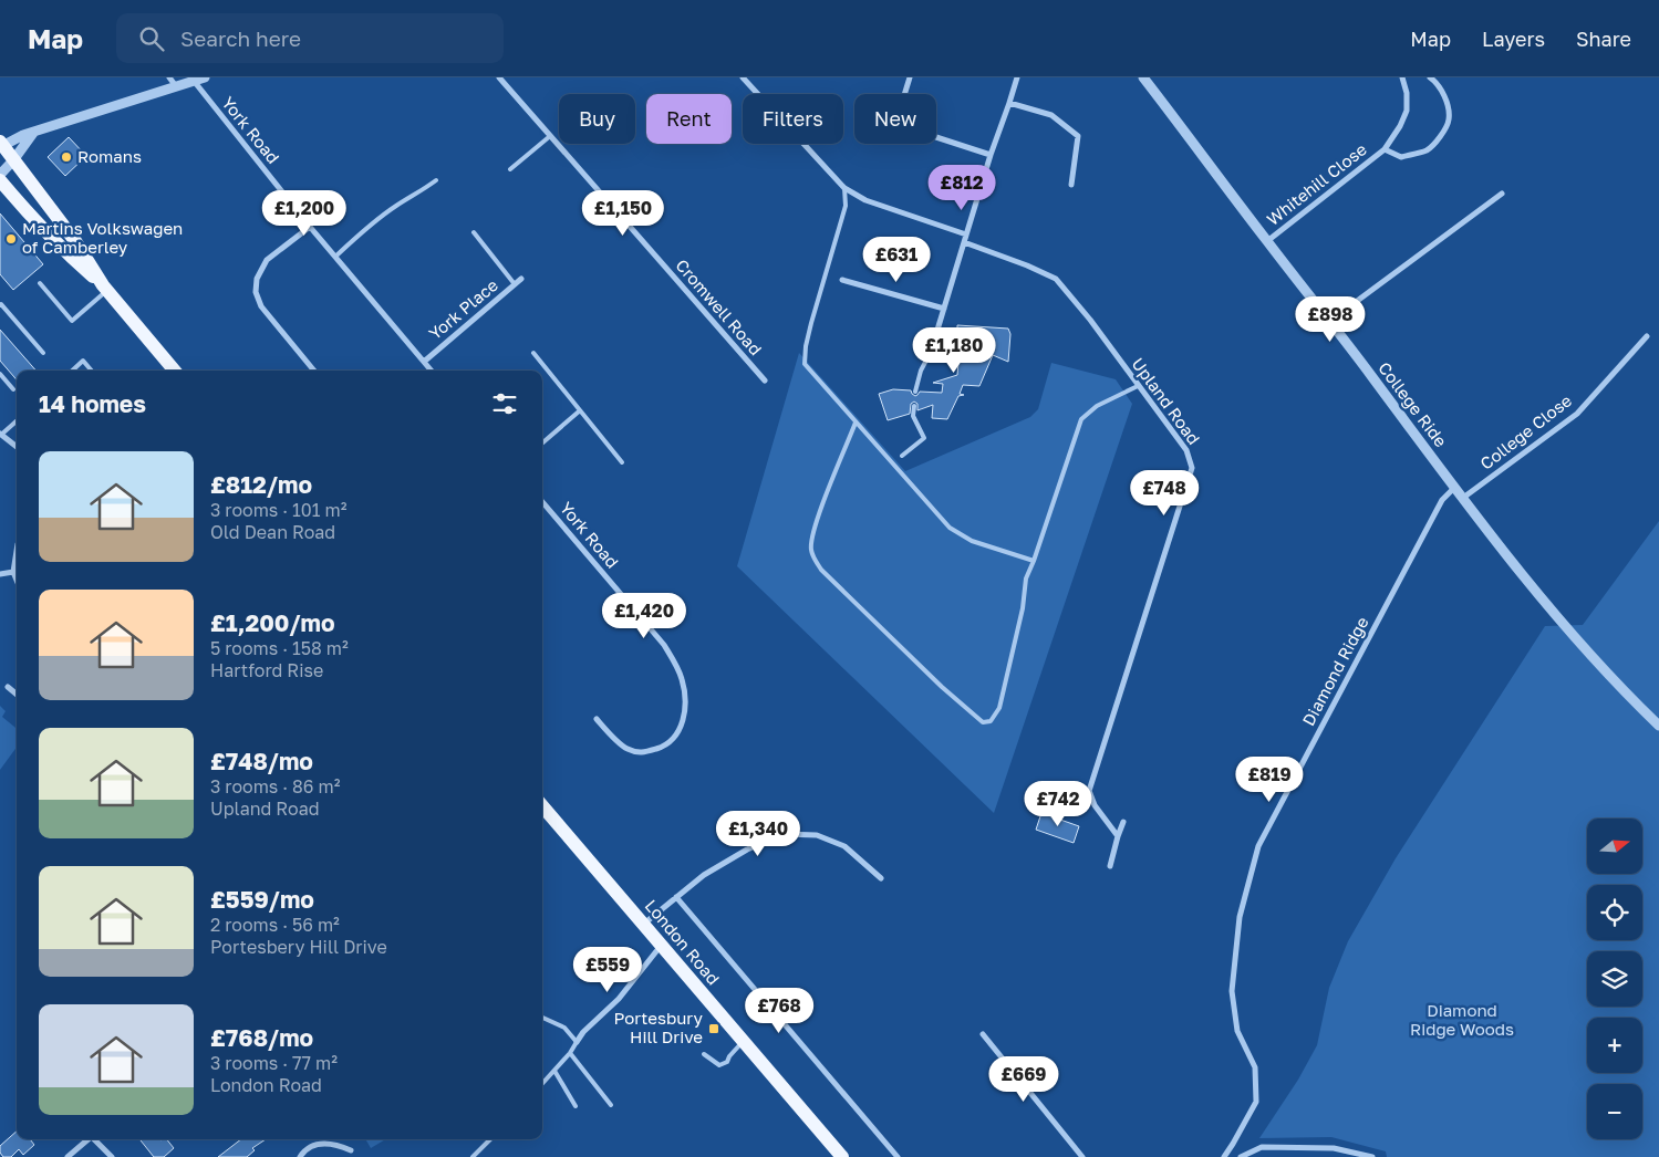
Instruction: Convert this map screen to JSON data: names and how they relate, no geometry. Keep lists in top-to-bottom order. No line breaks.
{"streets":{"main road":["London Road"],"street":["York Road","Whitehill Close","Cromwell Road","York Place","Upland Road","College Ride","College Close","Diamond Ridge"]},"crossings":[["York Road","York Place"],["Whitehill Close","College Ride"],["College Ride","College Close"],["College Ride","Diamond Ridge"]],"parks":["Diamond Ridge Woods"],"places":{"other":["Romans","Martins Volkswagen of Camberley"],"transit":["Portesbury Hill Drive"]},"north":"right","page":{"header":"Map","search":"Search here","nav":["Map","Layers","Share"],"chip":["Buy","Rent","Filters","New"],"price":["£812","£1,200","£1,150","£631","£898","£1,180","£748","£1,420","£819","£742","£1,340","£559","£768","£669"],"heading":"14 homes","list":[{"name":"£812/mo","note":"3 rooms · 101 m² · Old Dean Road"},{"name":"£1,200/mo","note":"5 rooms · 158 m² · Hartford Rise"},{"name":"£748/mo","note":"3 rooms · 86 m² · Upland Road"},{"name":"£559/mo","note":"2 rooms · 56 m² · Portesbery Hill Drive"},{"name":"£768/mo","note":"3 rooms · 77 m² · London Road"}],"map_buttons":["+","−"]}}
